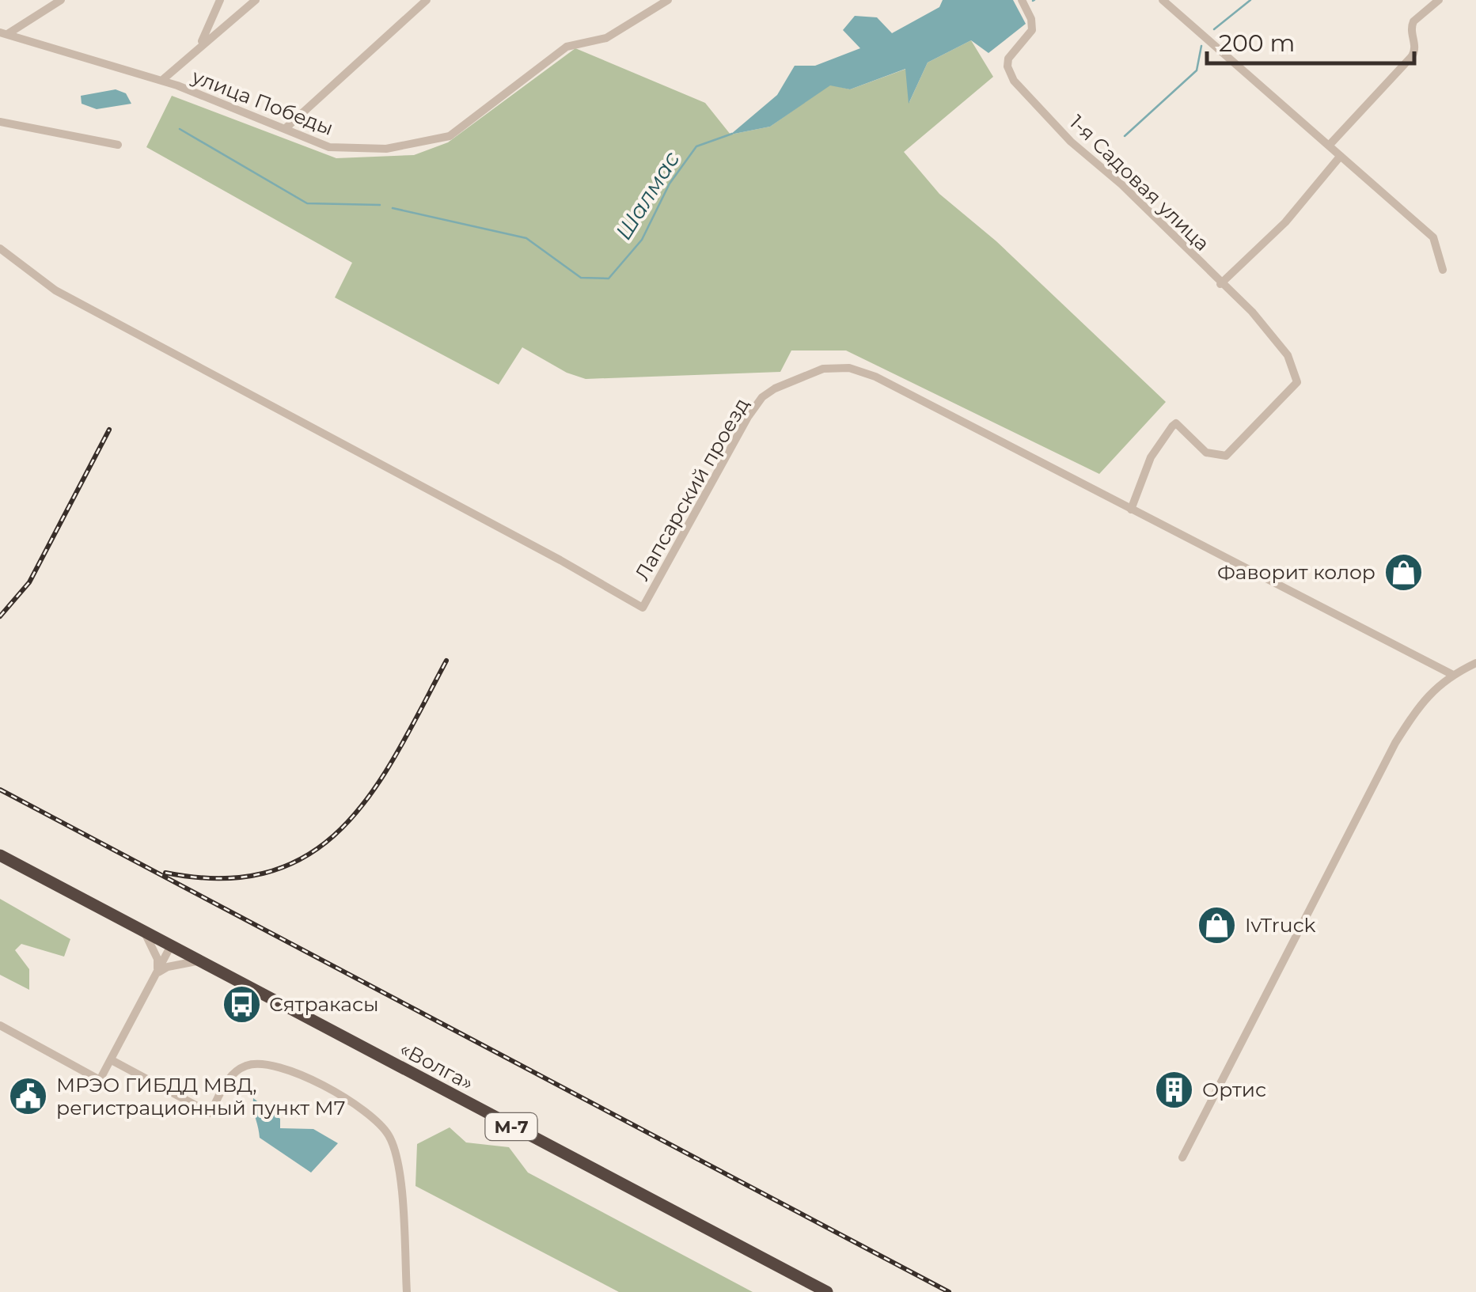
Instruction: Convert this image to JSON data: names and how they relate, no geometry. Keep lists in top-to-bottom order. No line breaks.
{"streets":{"highway":["«Волга»","М-7"],"street":["улица Победы","1-я Садовая улица","Лапсарский проезд"]},"crossings":[["1-я Садовая улица","Лапсарский проезд"]],"water":["Шалмас"],"places":{"shop":["Фаворит колор","IvTruck"],"bus stop":["Сятракасы"],"building":["Ортис"],"public building":["МРЭО ГИБДД МВД, регистрационный пункт М7"]},"scale_bar":"200 m"}
